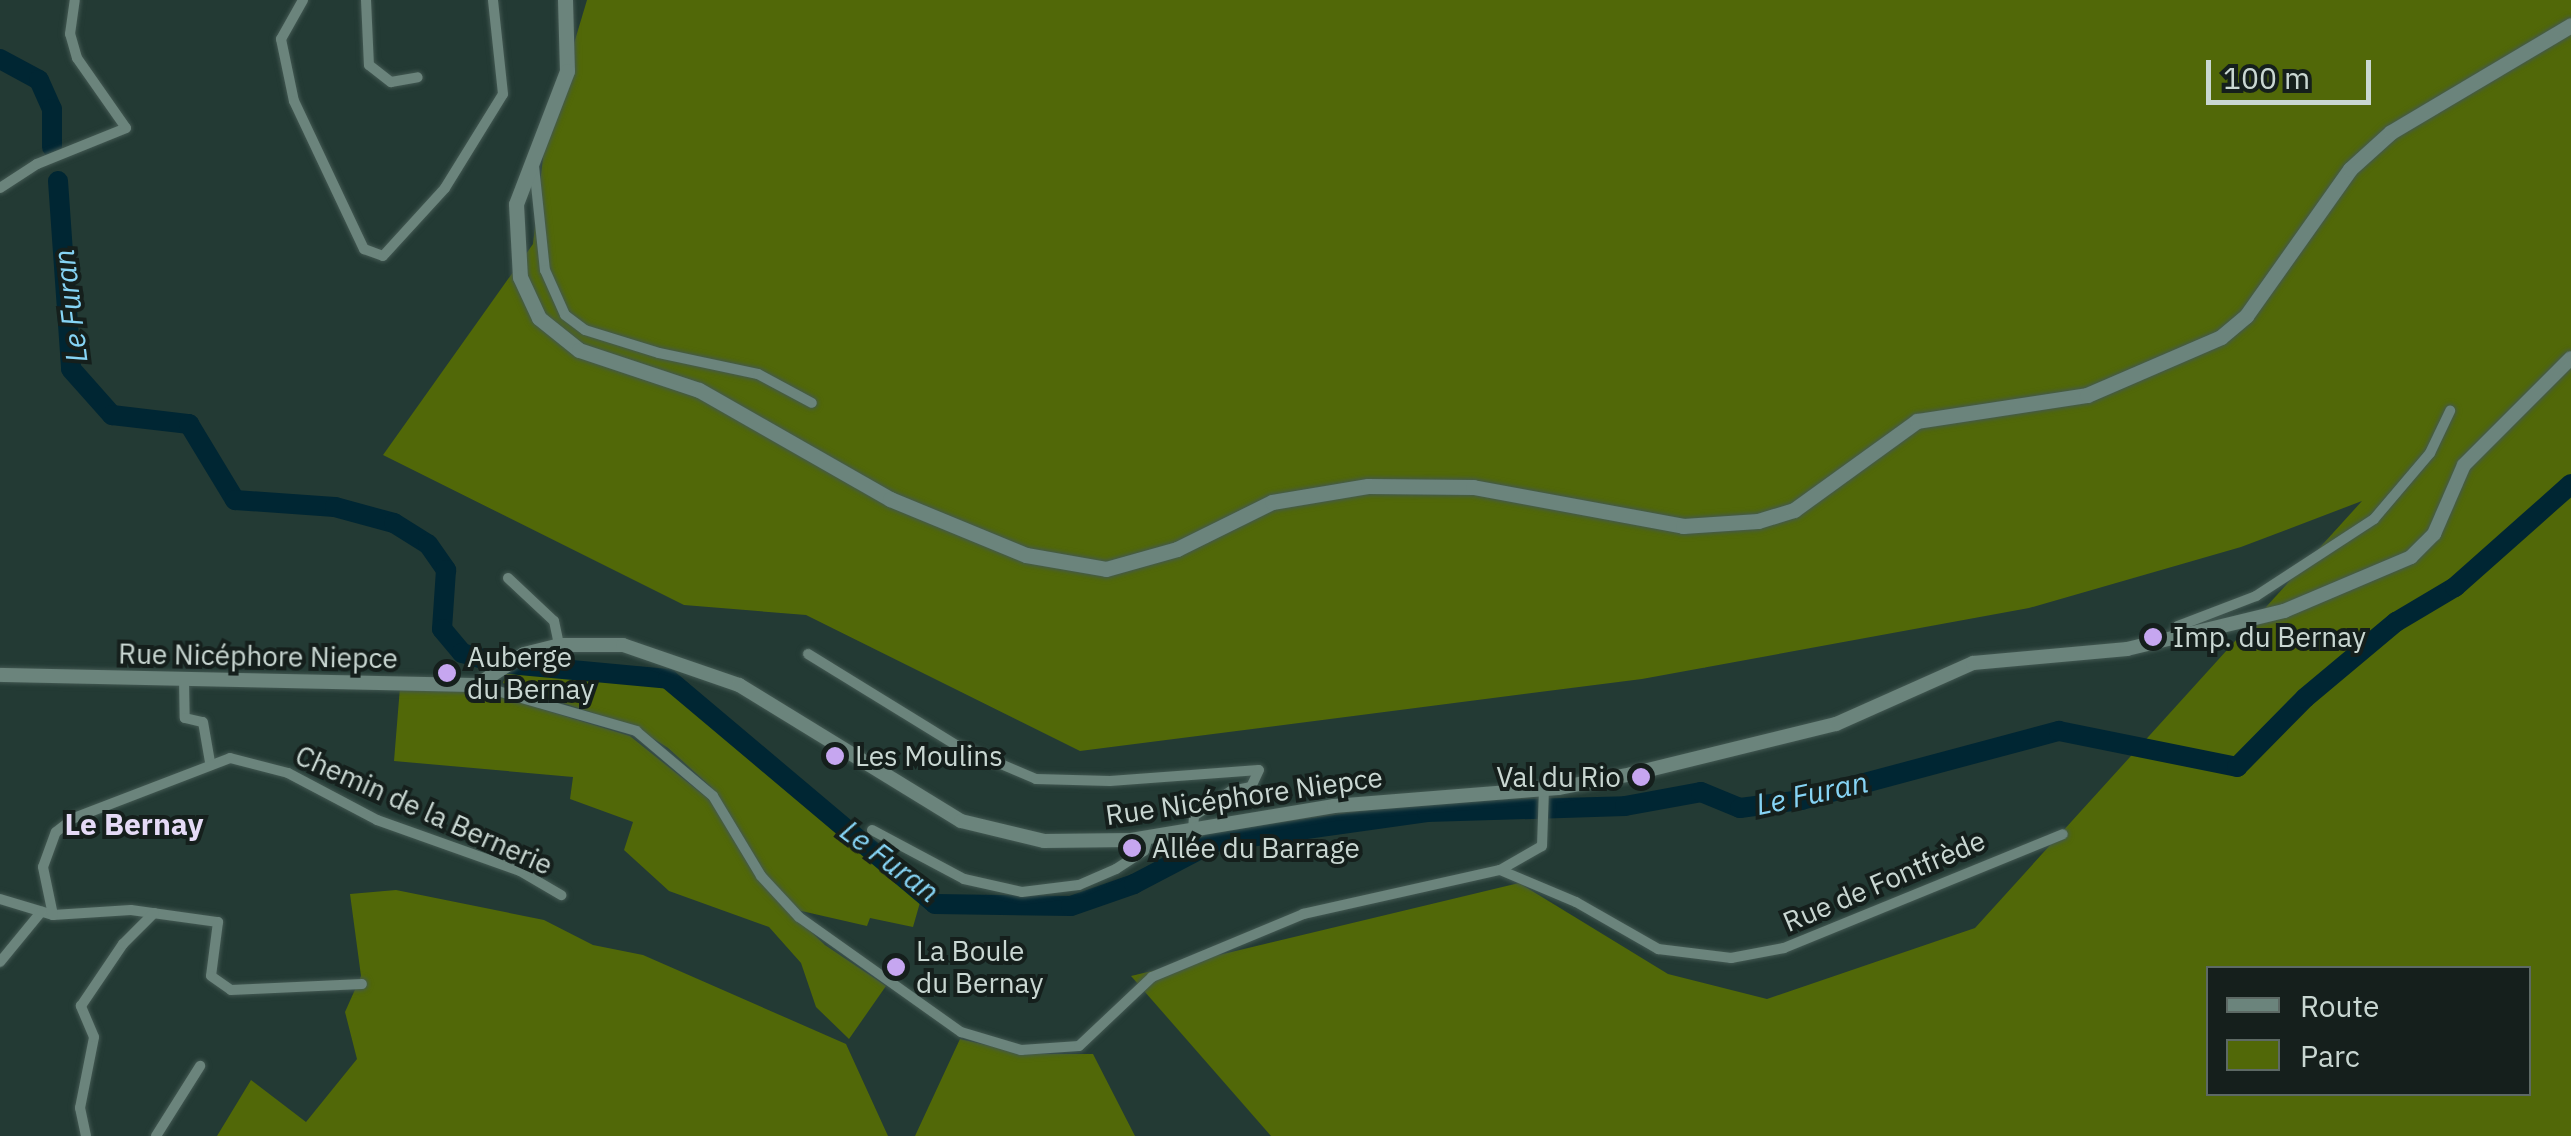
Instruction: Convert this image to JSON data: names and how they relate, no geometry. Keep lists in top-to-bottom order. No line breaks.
{"streets":{"street":["Rue Nicéphore Niepce","Chemin de la Bernerie","Rue de Fontfrède"]},"districts":["Le Bernay"],"water":["Le Furan"],"places":["Imp. du Bernay","Auberge du Bernay","Les Moulins","Val du Rio","Allée du Barrage","La Boule du Bernay"],"legend":["Route","Parc"],"scale_bar":"100 m"}
